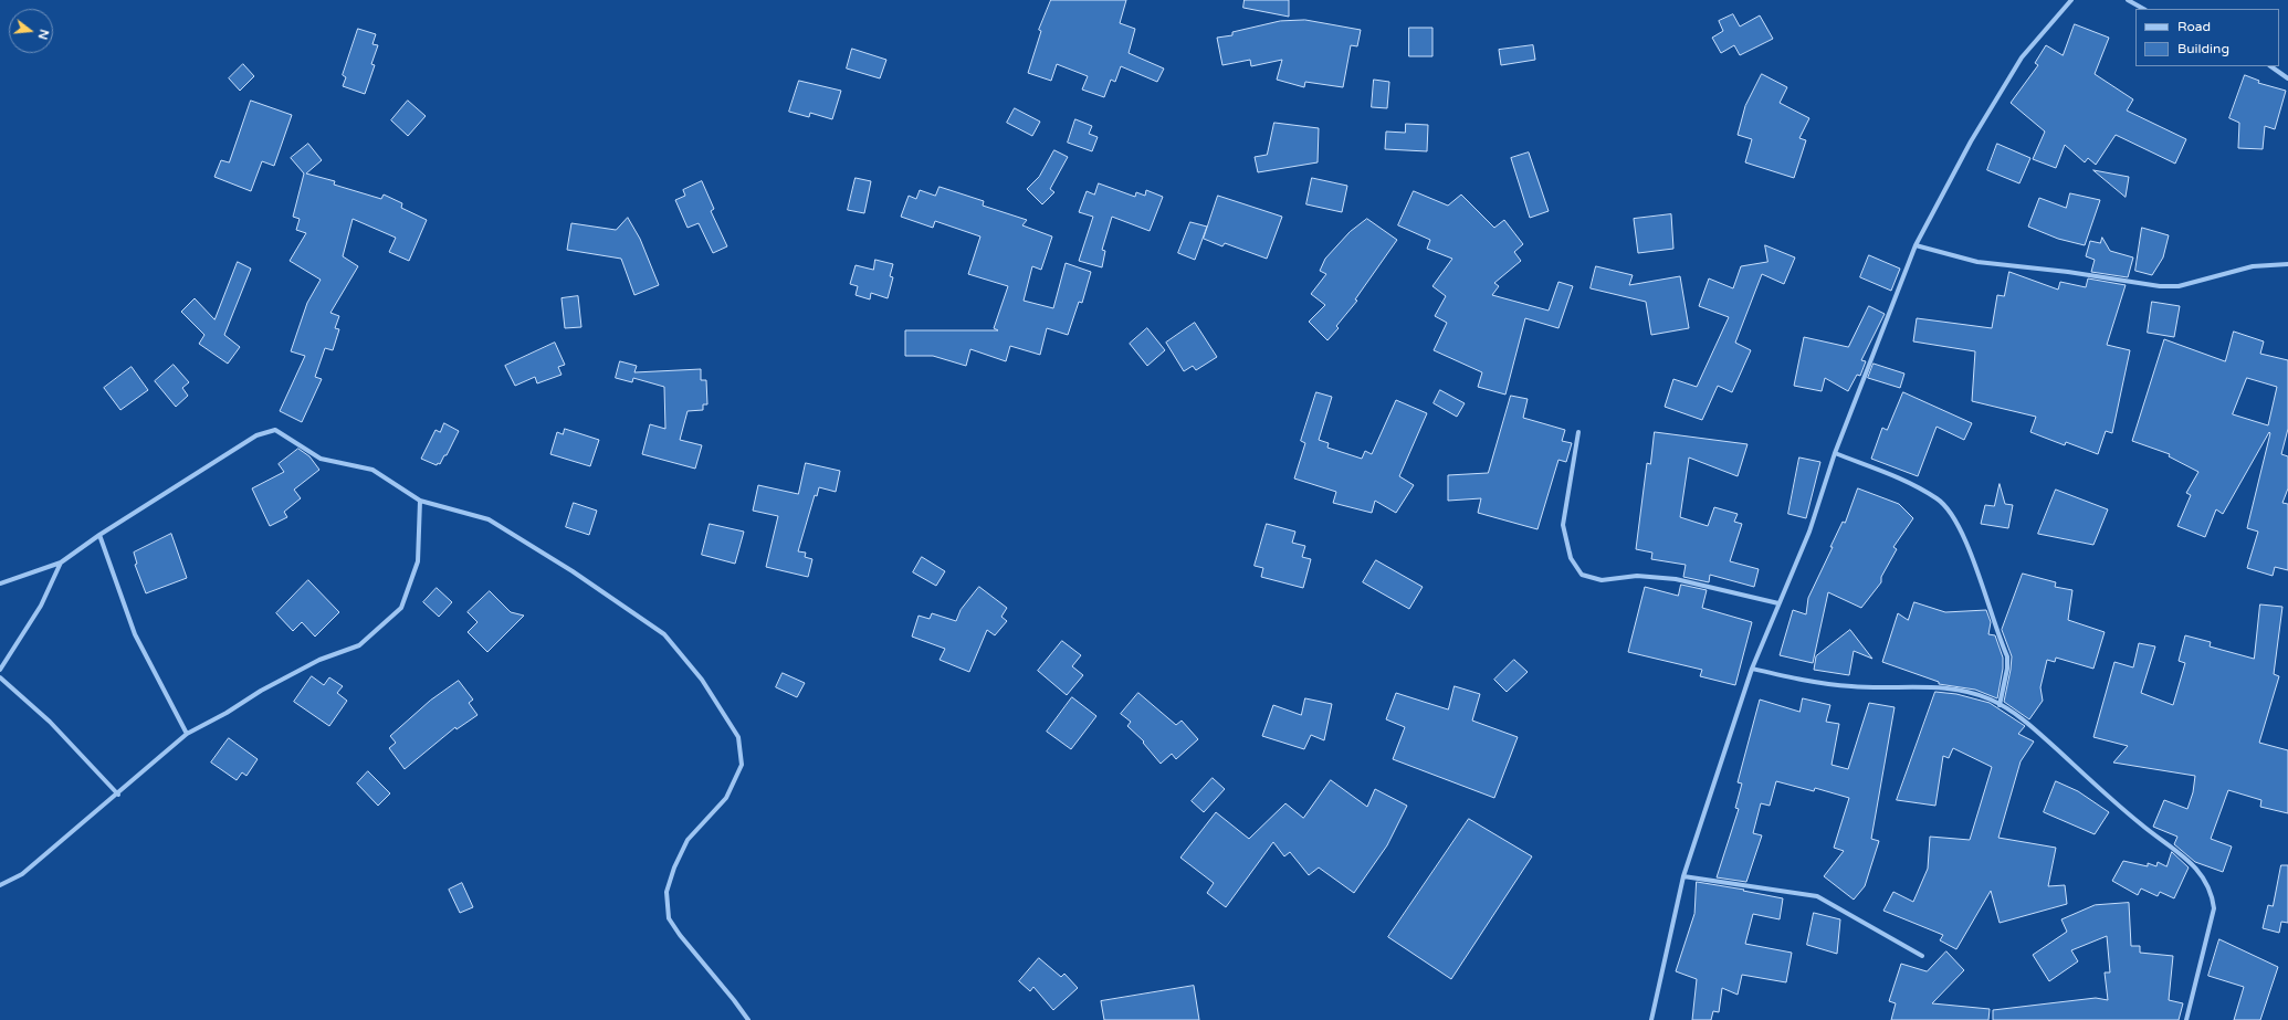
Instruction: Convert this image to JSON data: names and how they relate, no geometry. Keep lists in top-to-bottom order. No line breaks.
{"legend":["Road","Building"],"north":"right"}
